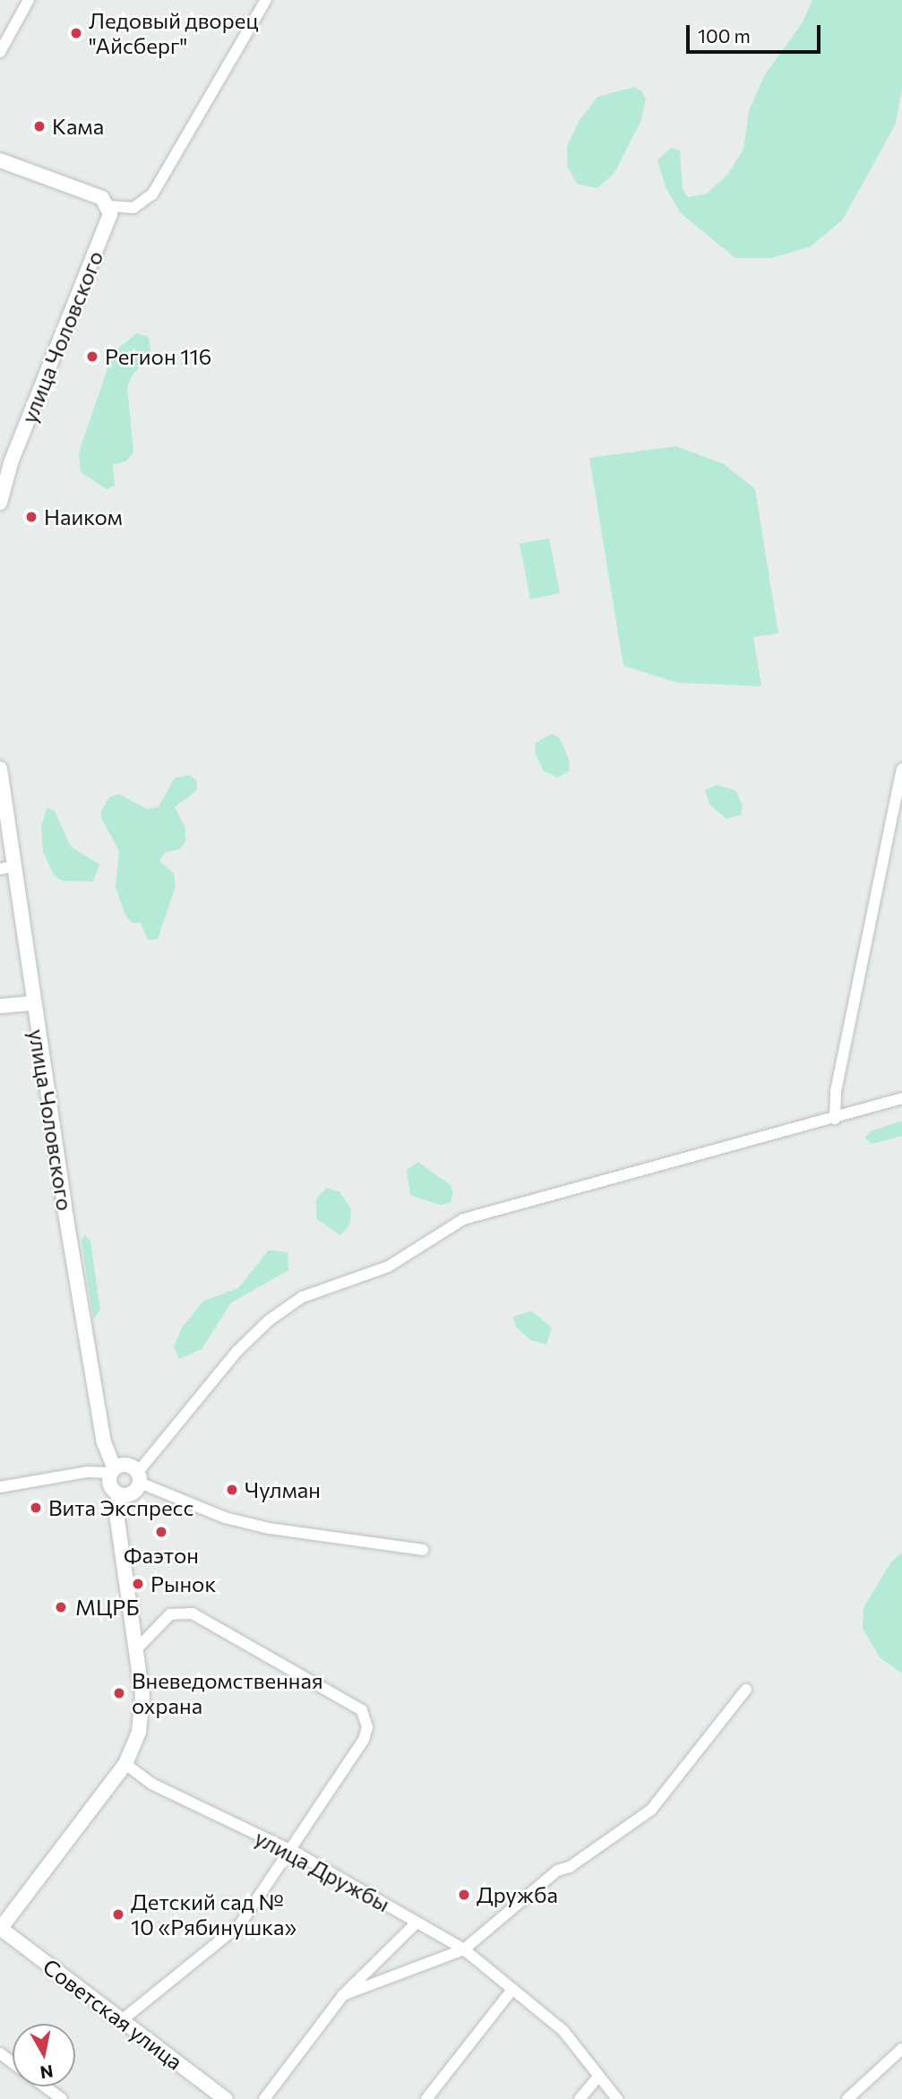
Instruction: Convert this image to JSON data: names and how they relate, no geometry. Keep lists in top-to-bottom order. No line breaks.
{"streets":{"street":["улица Чоловского","улица Дружбы","Советская улица"]},"places":["Ледовый дворец \"Айсберг\"","Кама","Регион 116","Наиком","Чулман","Вита Экспресс","Фаэтон","Рынок","МЦРБ","Вневедомственная охрана","Дружба","Детский сад № 10 «Рябинушка»"],"scale_bar":"100 m","north":"bottom"}
